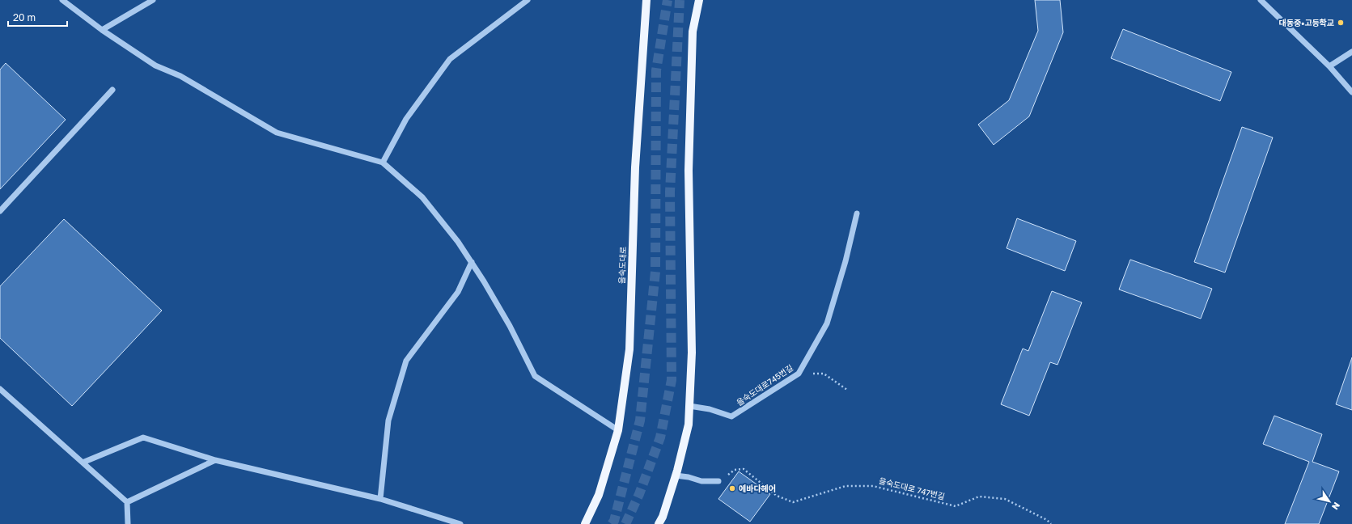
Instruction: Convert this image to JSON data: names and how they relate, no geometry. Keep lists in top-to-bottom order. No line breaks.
{"streets":{"main road":["을숙도대로"],"street":["을숙도대로745번길"],"path":["을숙도대로 747번길"]},"places":["대동중•고등학교","에바다헤어"],"scale_bar":"20 m","north":"bottom right"}
